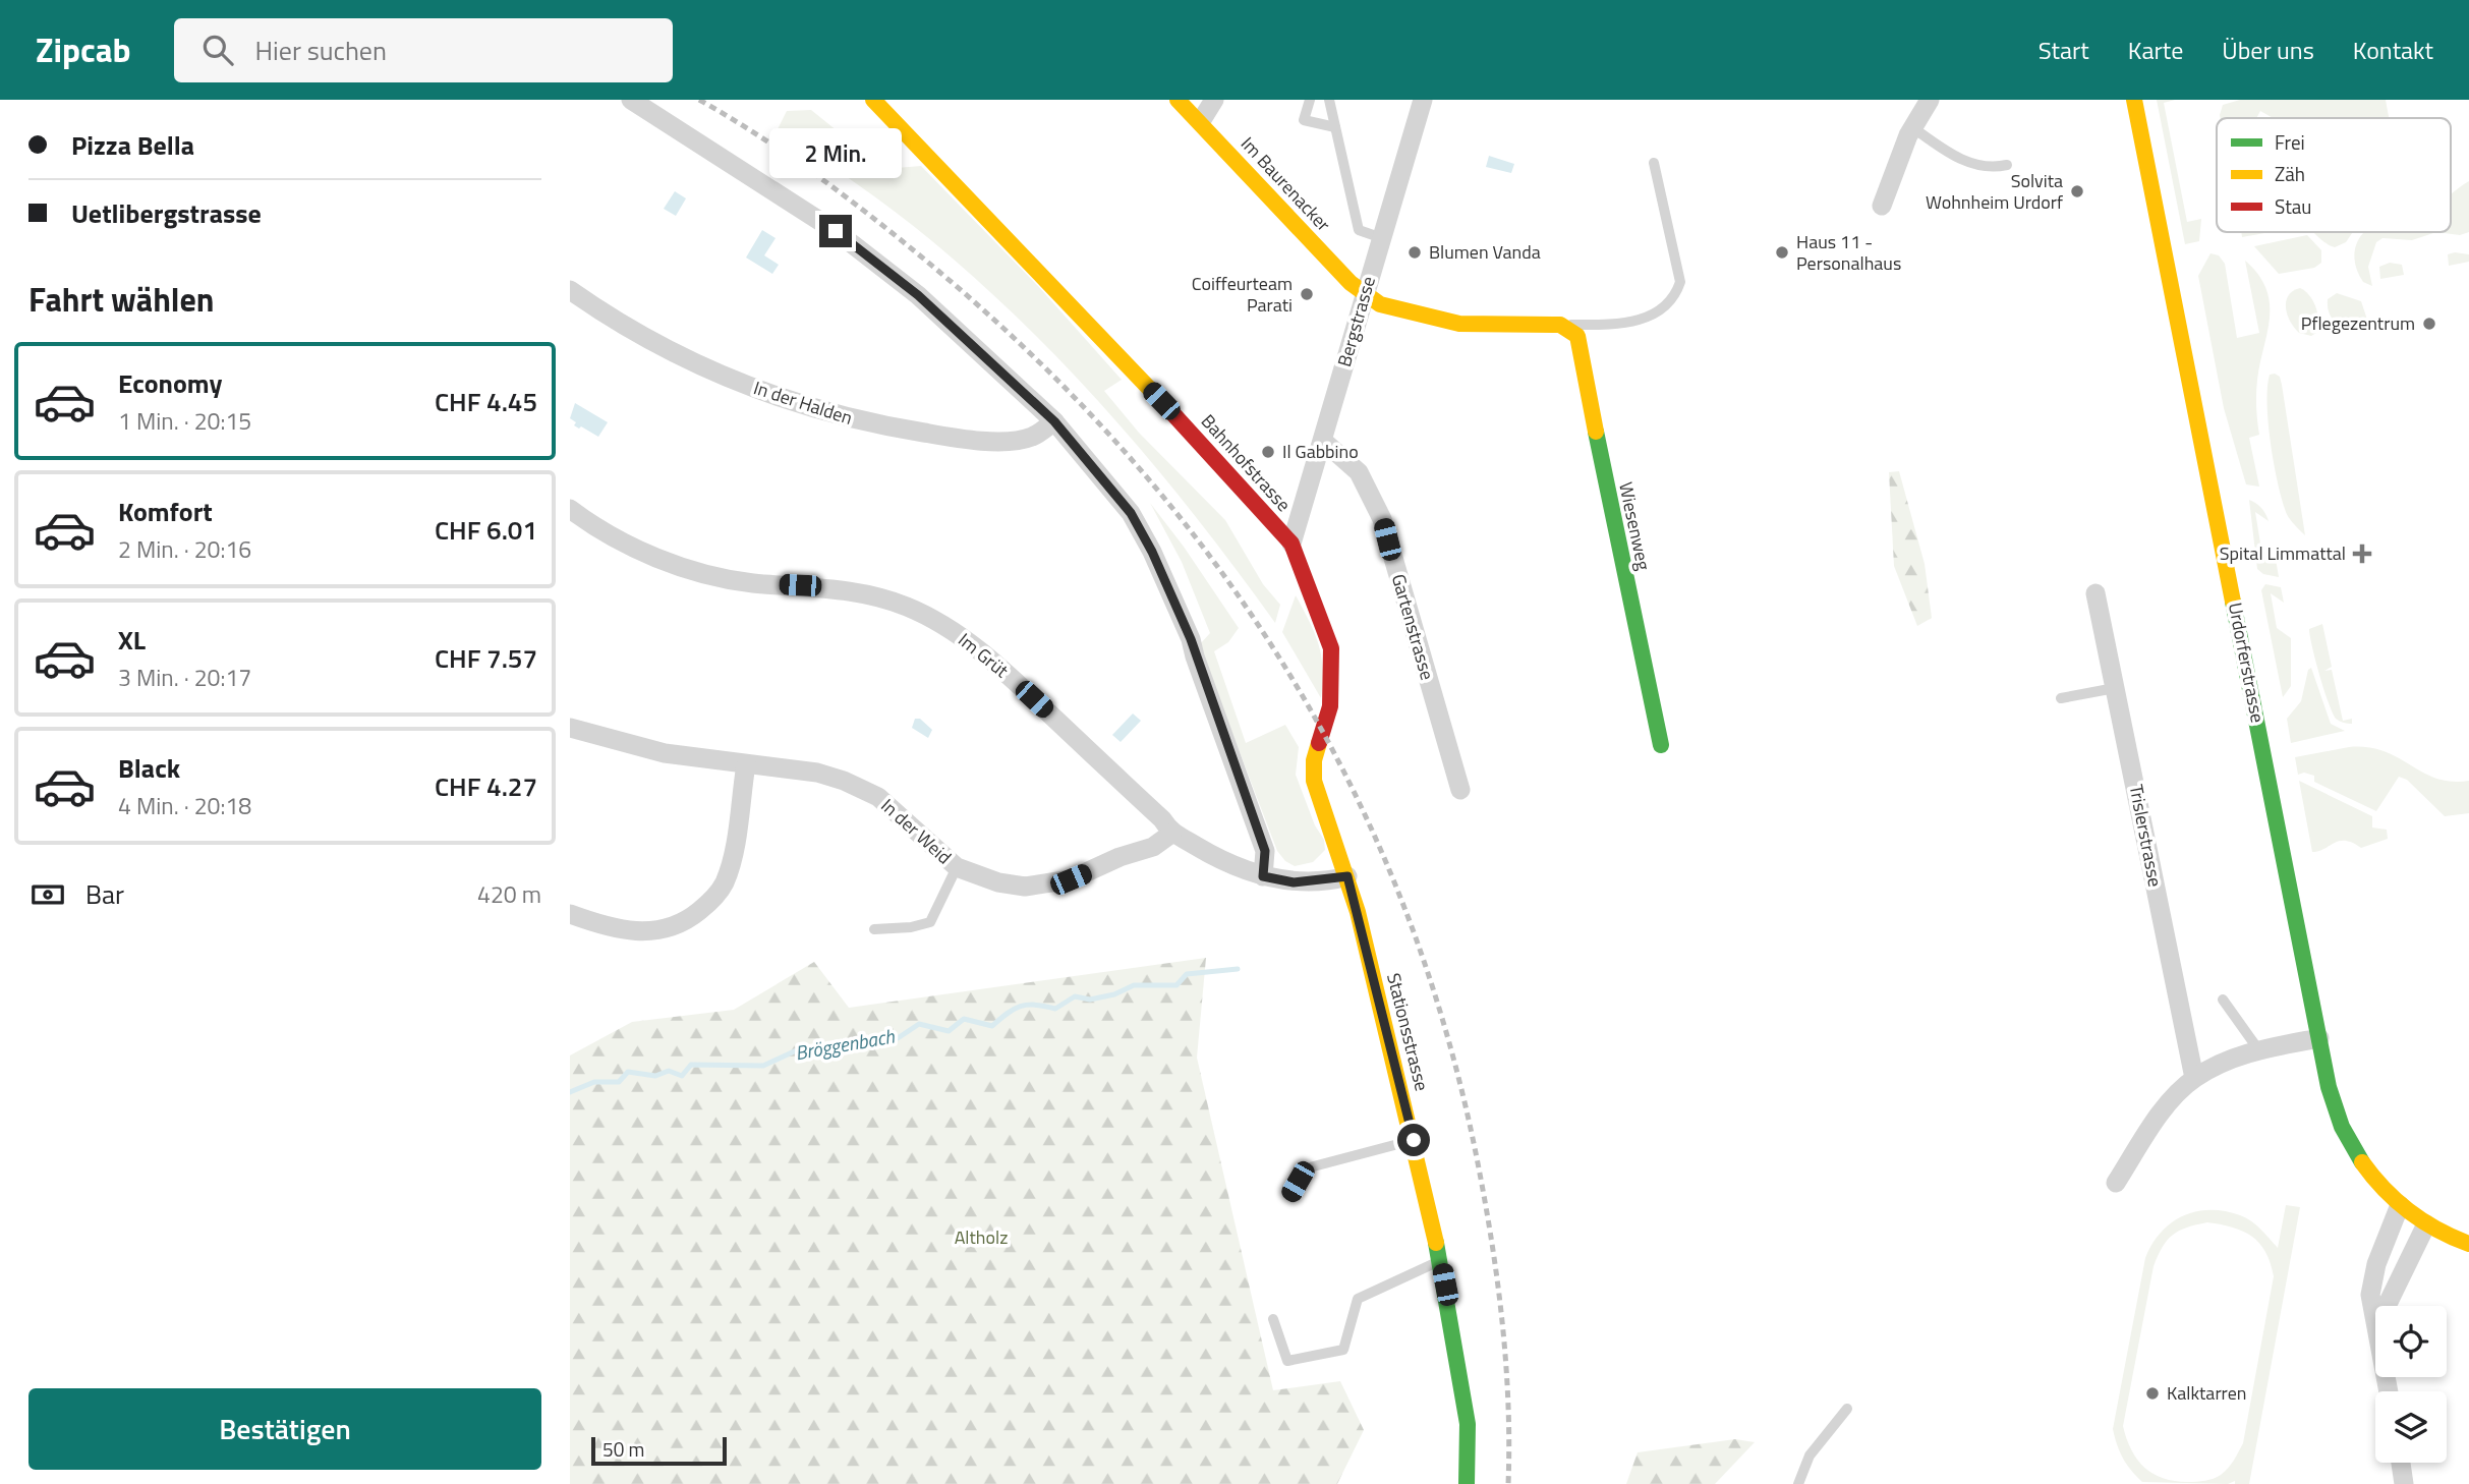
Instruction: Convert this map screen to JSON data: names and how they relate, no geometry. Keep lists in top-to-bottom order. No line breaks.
{"streets":{"street":["Im Baurenacker","Bergstrasse","In der Halden","Bahnhofstrasse","Wiesenweg","Gartenstrasse","Im Grüt","Urdorferstrasse","In der Weid","Trislerstrasse","Stationsstrasse"]},"crossings":[["Im Baurenacker","Bergstrasse"],["Bergstrasse","Bahnhofstrasse"],["Bergstrasse","Gartenstrasse"],["Bahnhofstrasse","Im Grüt"],["Bahnhofstrasse","Stationsstrasse"],["Im Grüt","In der Weid"]],"water":["Bröggenbach"],"parks":["Altholz"],"places":{"other":["Solvita Wohnheim Urdorf","Blumen Vanda","Haus 11 - Personalhaus","Coiffeurteam Parati","Pflegezentrum","Il Gabbino","Kalktarren"],"health":["Spital Limmattal"]},"legend":["Frei","Zäh","Stau"],"scale_bar":"50 m","page":{"header":"Zipcab","search":"Hier suchen","nav":["Start","Karte","Über uns","Kontakt"],"banner":["Pizza Bella","Uetlibergstrasse"],"bubble":"2 Min.","heading":"Fahrt wählen","list":[{"name":"Economy","note":"1 Min. · 20:15","value":"CHF 4.45"},{"name":"Komfort","note":"2 Min. · 20:16","value":"CHF 6.01"},{"name":"XL","note":"3 Min. · 20:17","value":"CHF 7.57"},{"name":"Black","note":"4 Min. · 20:18","value":"CHF 4.27"}],"pay":["Bar","420 m"],"buttons":"Bestätigen","scale":"50 m"}}
